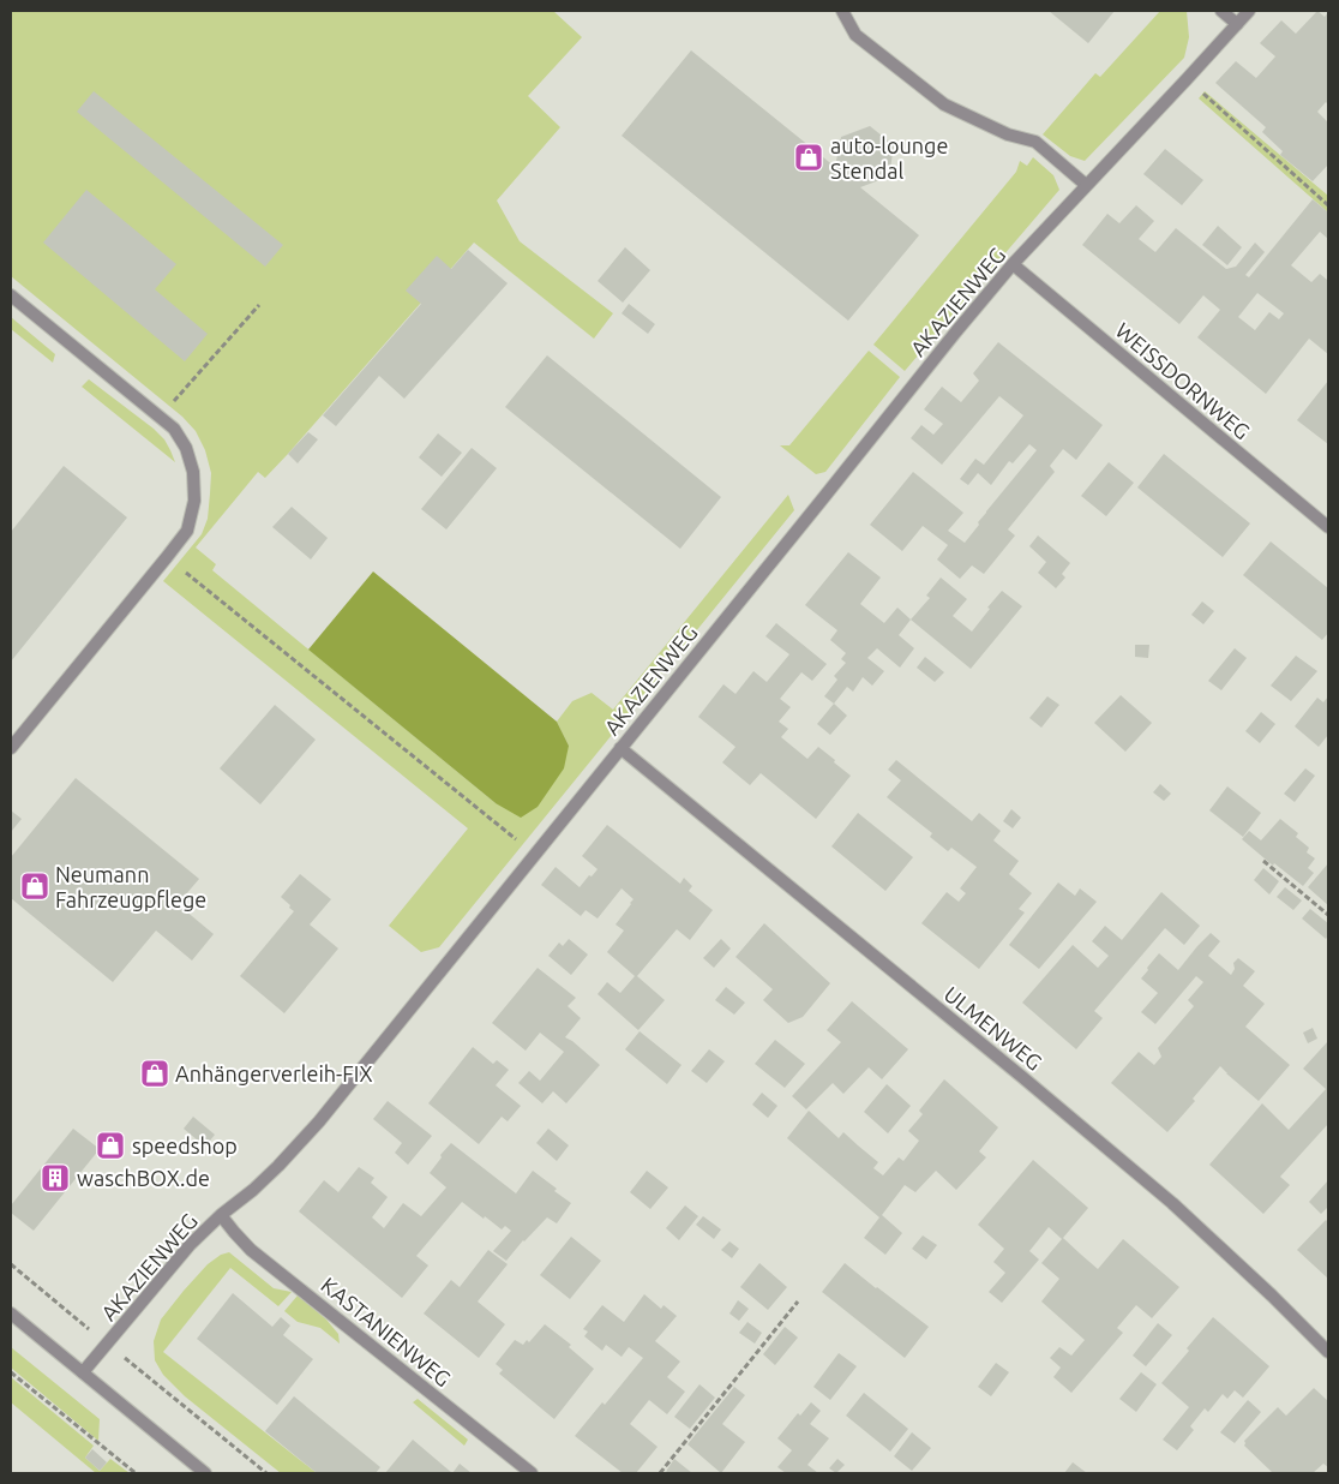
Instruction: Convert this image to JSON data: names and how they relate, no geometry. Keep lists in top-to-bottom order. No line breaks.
{"streets":{"street":["AKAZIENWEG","WEISSDORNWEG","ULMENWEG","KASTANIENWEG"]},"crossings":[["AKAZIENWEG","WEISSDORNWEG"],["AKAZIENWEG","ULMENWEG"],["AKAZIENWEG","KASTANIENWEG"]],"places":{"shop":["auto-lounge Stendal","Neumann Fahrzeugpflege","Anhängerverleih-FIX","speedshop"],"building":["waschBOX.de"]}}
